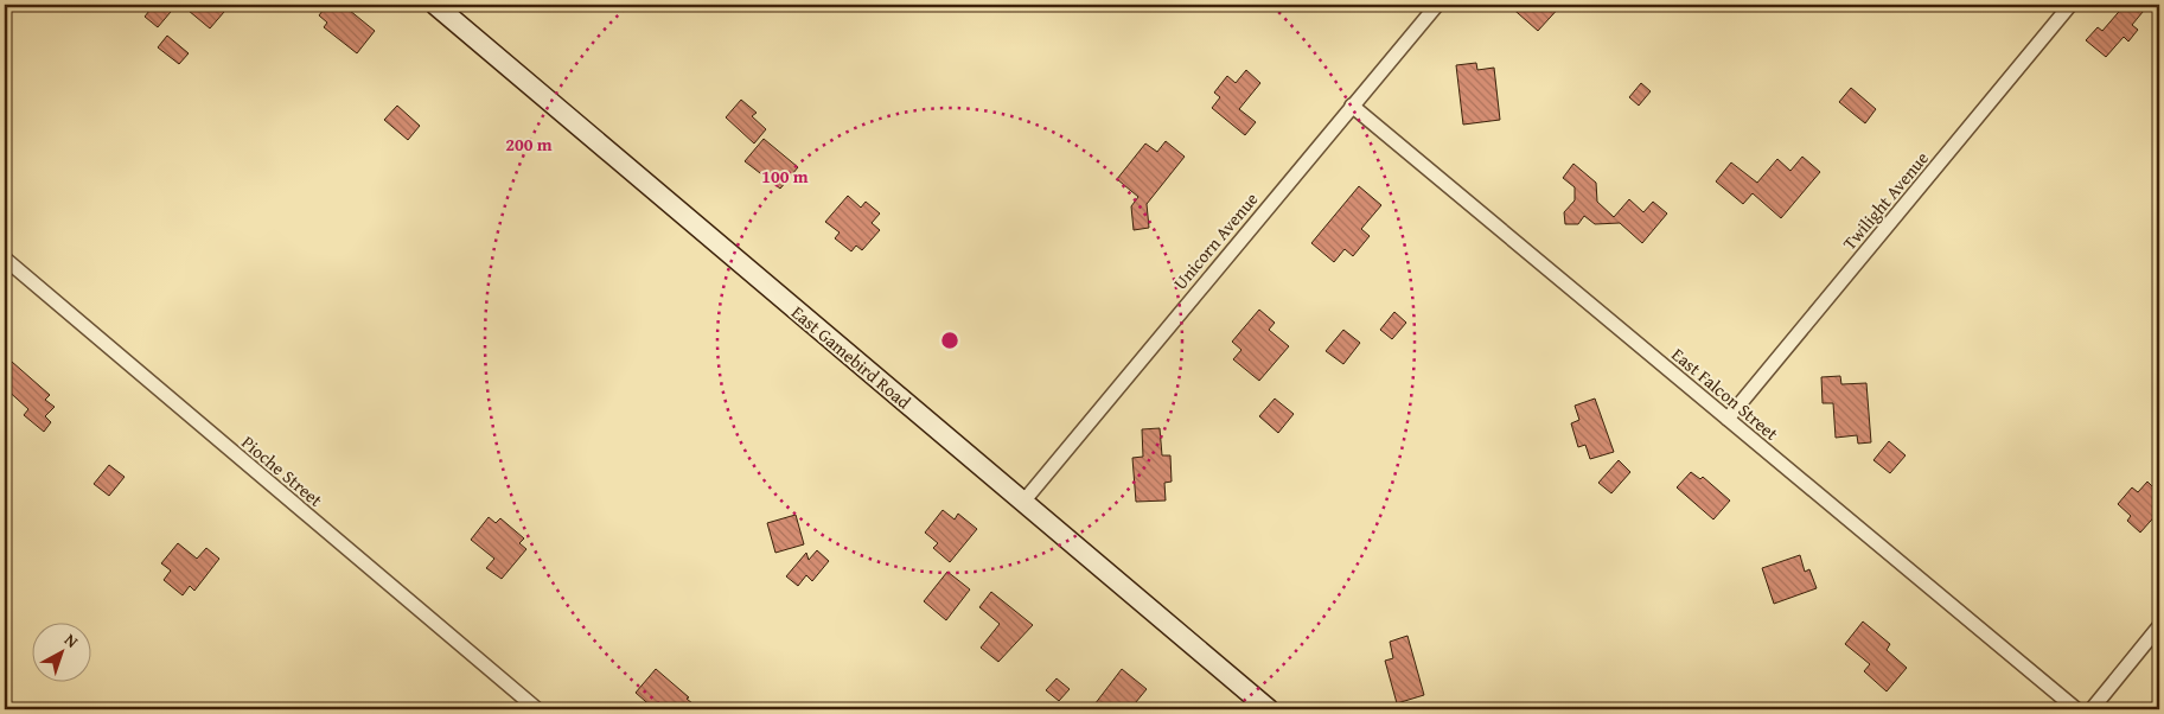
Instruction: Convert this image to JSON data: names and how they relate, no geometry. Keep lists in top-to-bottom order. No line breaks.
{"streets":{"main road":["East Gamebird Road"],"street":["Twilight Avenue","Unicorn Avenue","East Falcon Street","Pioche Street"]},"crossings":[["Twilight Avenue","East Falcon Street"],["Unicorn Avenue","East Gamebird Road"],["Unicorn Avenue","East Falcon Street"]],"north":"top right","rings":["200 m","100 m"]}
